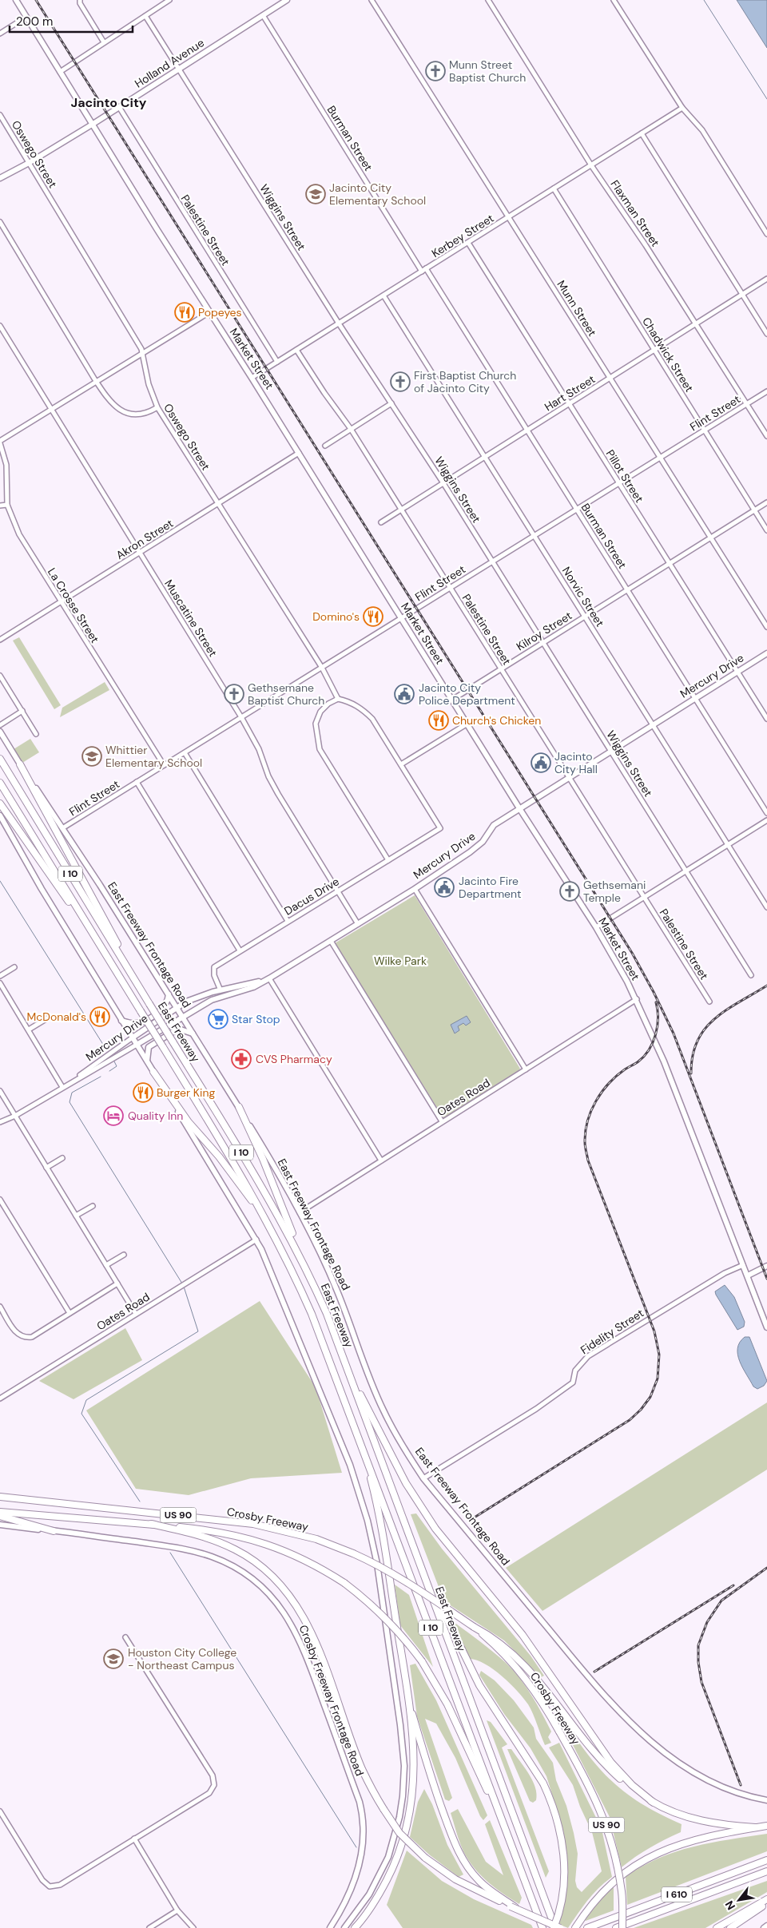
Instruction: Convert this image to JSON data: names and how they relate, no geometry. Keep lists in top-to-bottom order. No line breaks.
{"streets":{"highway":["I 10","East Freeway","US 90","Crosby Freeway","I 610"],"main road":["Holland Avenue","Market Street","Mercury Drive","East Freeway Frontage Road","Crosby Freeway Frontage Road"],"street":["Burman Street","Oswego Street","Flaxman Street","Wiggins Street","Palestine Street","Kerbey Street","Munn Street","Chadwick Street","Hart Street","Flint Street","Pillot Street","Akron Street","Norvic Street","La Crosse Street","Muscatine Street","Kilroy Street","Dacus Drive","Oates Road","Fidelity Street"]},"crossings":[["Holland Avenue","Burman Street"],["Holland Avenue","Oswego Street"],["Holland Avenue","Wiggins Street"],["Holland Avenue","Palestine Street"],["Holland Avenue","Market Street"],["Burman Street","Kerbey Street"],["Burman Street","Hart Street"],["Burman Street","Flint Street"],["Burman Street","Kilroy Street"],["Burman Street","Mercury Drive"],["Oswego Street","Flint Street"],["Oswego Street","Akron Street"],["Flaxman Street","Kerbey Street"],["Flaxman Street","Hart Street"],["Flaxman Street","Flint Street"],["Wiggins Street","Kerbey Street"],["Wiggins Street","Hart Street"],["Wiggins Street","Flint Street"],["Wiggins Street","Kilroy Street"],["Wiggins Street","Mercury Drive"],["Palestine Street","Kerbey Street"],["Palestine Street","Hart Street"],["Palestine Street","Flint Street"],["Palestine Street","Kilroy Street"],["Palestine Street","Mercury Drive"],["Kerbey Street","Munn Street"],["Kerbey Street","Chadwick Street"],["Kerbey Street","Market Street"],["Kerbey Street","Pillot Street"],["Kerbey Street","Norvic Street"],["Munn Street","Hart Street"],["Munn Street","Flint Street"],["Munn Street","Kilroy Street"],["Chadwick Street","Hart Street"],["Chadwick Street","Flint Street"],["Chadwick Street","Kilroy Street"],["Market Street","Flint Street"],["Market Street","Akron Street"],["Market Street","Kilroy Street"],["Market Street","Mercury Drive"],["Market Street","Oates Road"],["Market Street","Fidelity Street"],["Hart Street","Pillot Street"],["Hart Street","Norvic Street"],["Flint Street","Pillot Street"],["Flint Street","Norvic Street"],["Flint Street","La Crosse Street"],["Flint Street","Muscatine Street"],["Flint Street","East Freeway Frontage Road"],["Pillot Street","Kilroy Street"],["Pillot Street","Mercury Drive"],["Akron Street","La Crosse Street"],["Akron Street","Muscatine Street"],["Norvic Street","Kilroy Street"],["Norvic Street","Mercury Drive"],["Muscatine Street","Mercury Drive"],["Muscatine Street","Dacus Drive"],["Mercury Drive","Dacus Drive"],["Mercury Drive","East Freeway Frontage Road"],["East Freeway Frontage Road","Oates Road"],["East Freeway Frontage Road","Fidelity Street"],["East Freeway","Crosby Freeway"]],"districts":["Jacinto City"],"parks":["Wilke Park"],"places":{"church":["Munn Street Baptist Church","First Baptist Church of Jacinto City","Gethsemane Baptist Church","Gethsemani Temple"],"school or university":["Jacinto City Elementary School","Whittier Elementary School","Houston City College - Northeast Campus"],"restaurant":["Popeyes","Domino's","Church's Chicken","McDonald's","Burger King"],"public building":["Jacinto City Police Department","Jacinto City Hall","Jacinto Fire Department"],"supermarket":["Star Stop"],"pharmacy":["CVS Pharmacy"],"hotel":["Quality Inn"]},"scale_bar":"200 m","north":"bottom left"}
